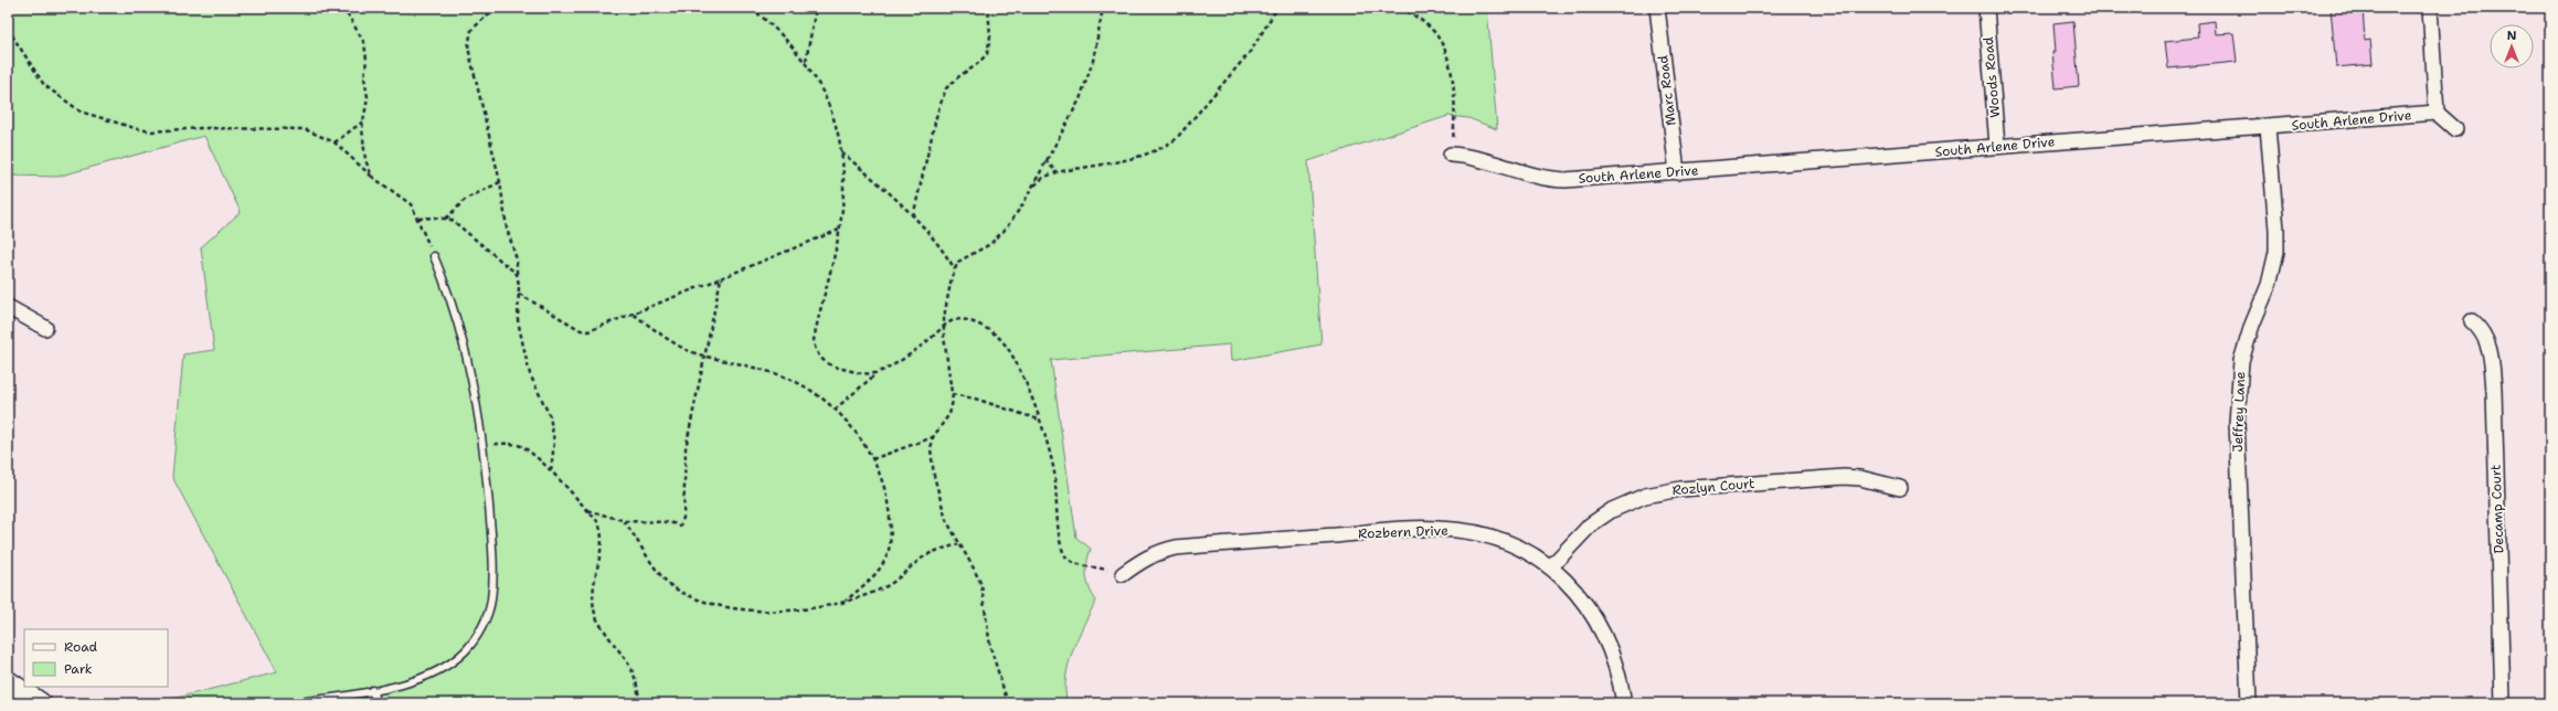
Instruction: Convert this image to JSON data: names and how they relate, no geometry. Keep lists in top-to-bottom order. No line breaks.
{"streets":{"street":["Woods Road","Marc Road","South Arlene Drive","Jeffrey Lane","Rozlyn Court","Decamp Court","Rozbern Drive"]},"crossings":[["Woods Road","South Arlene Drive"],["Marc Road","South Arlene Drive"],["South Arlene Drive","Jeffrey Lane"],["Rozlyn Court","Rozbern Drive"]],"legend":["Road","Park"],"north":"top"}
